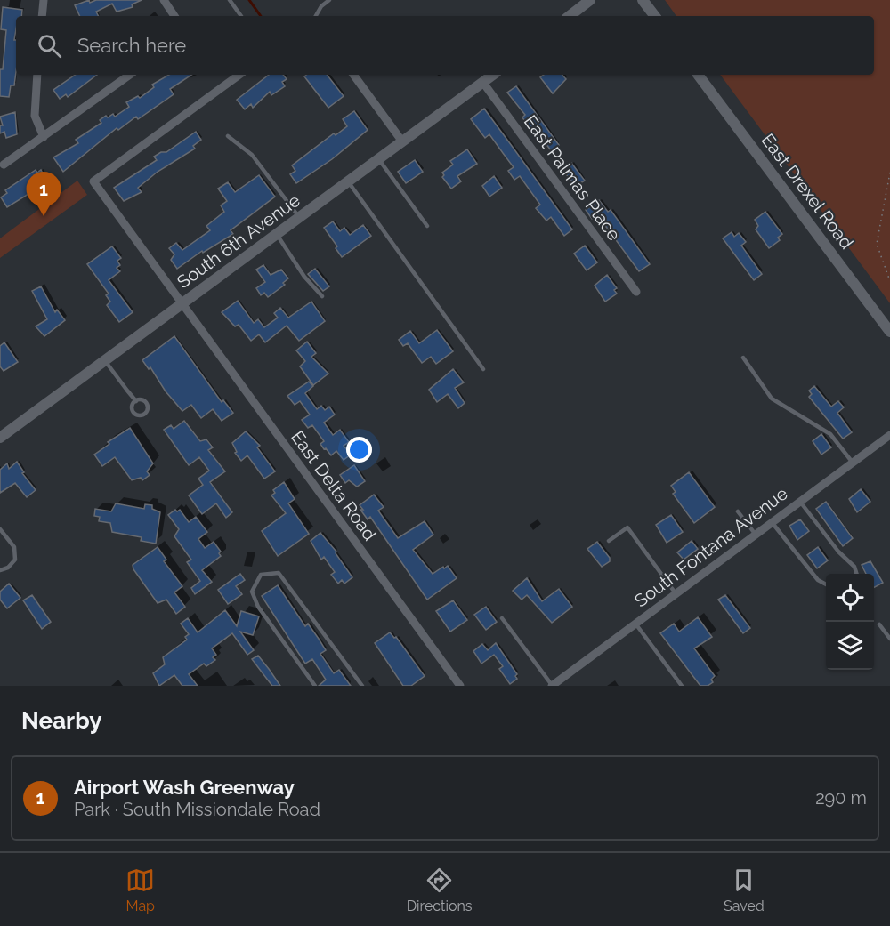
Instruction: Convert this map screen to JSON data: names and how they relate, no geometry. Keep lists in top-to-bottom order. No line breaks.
{"streets":{"street":["East Palmas Place","East Drexel Road","South 6th Avenue","East Delta Road","South Fontana Avenue"]},"crossings":[["East Palmas Place","South 6th Avenue"],["South 6th Avenue","East Delta Road"]],"page":{"search":"Search here","pins":"1","heading":"Nearby","list":[{"mark":"1","name":"Airport Wash Greenway","note":"Park · South Missiondale Road","value":"290 m"}],"nav":["Map","Directions","Saved"]}}
